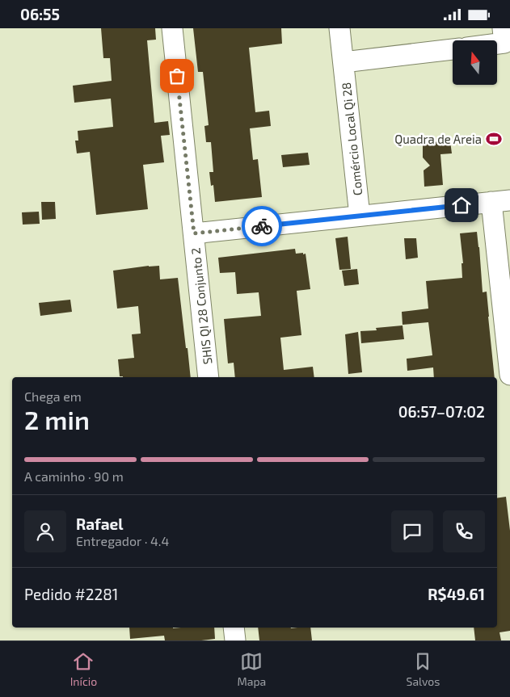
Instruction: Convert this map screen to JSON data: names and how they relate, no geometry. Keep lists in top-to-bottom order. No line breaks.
{"streets":{"street":["Comércio Local Qi 28","SHIS QI 28 Conjunto 2"]},"places":{"sports":["Quadra de Areia"]},"north":"top","page":{"status":"06:55","heading":["2 min","Chega em","06:57–07:02"],"panel":["Rafael","Entregador · 4.4","Pedido #2281","R$49.61"],"bar":"A caminho · 90 m","tabs":["Início","Mapa","Salvos"]}}
